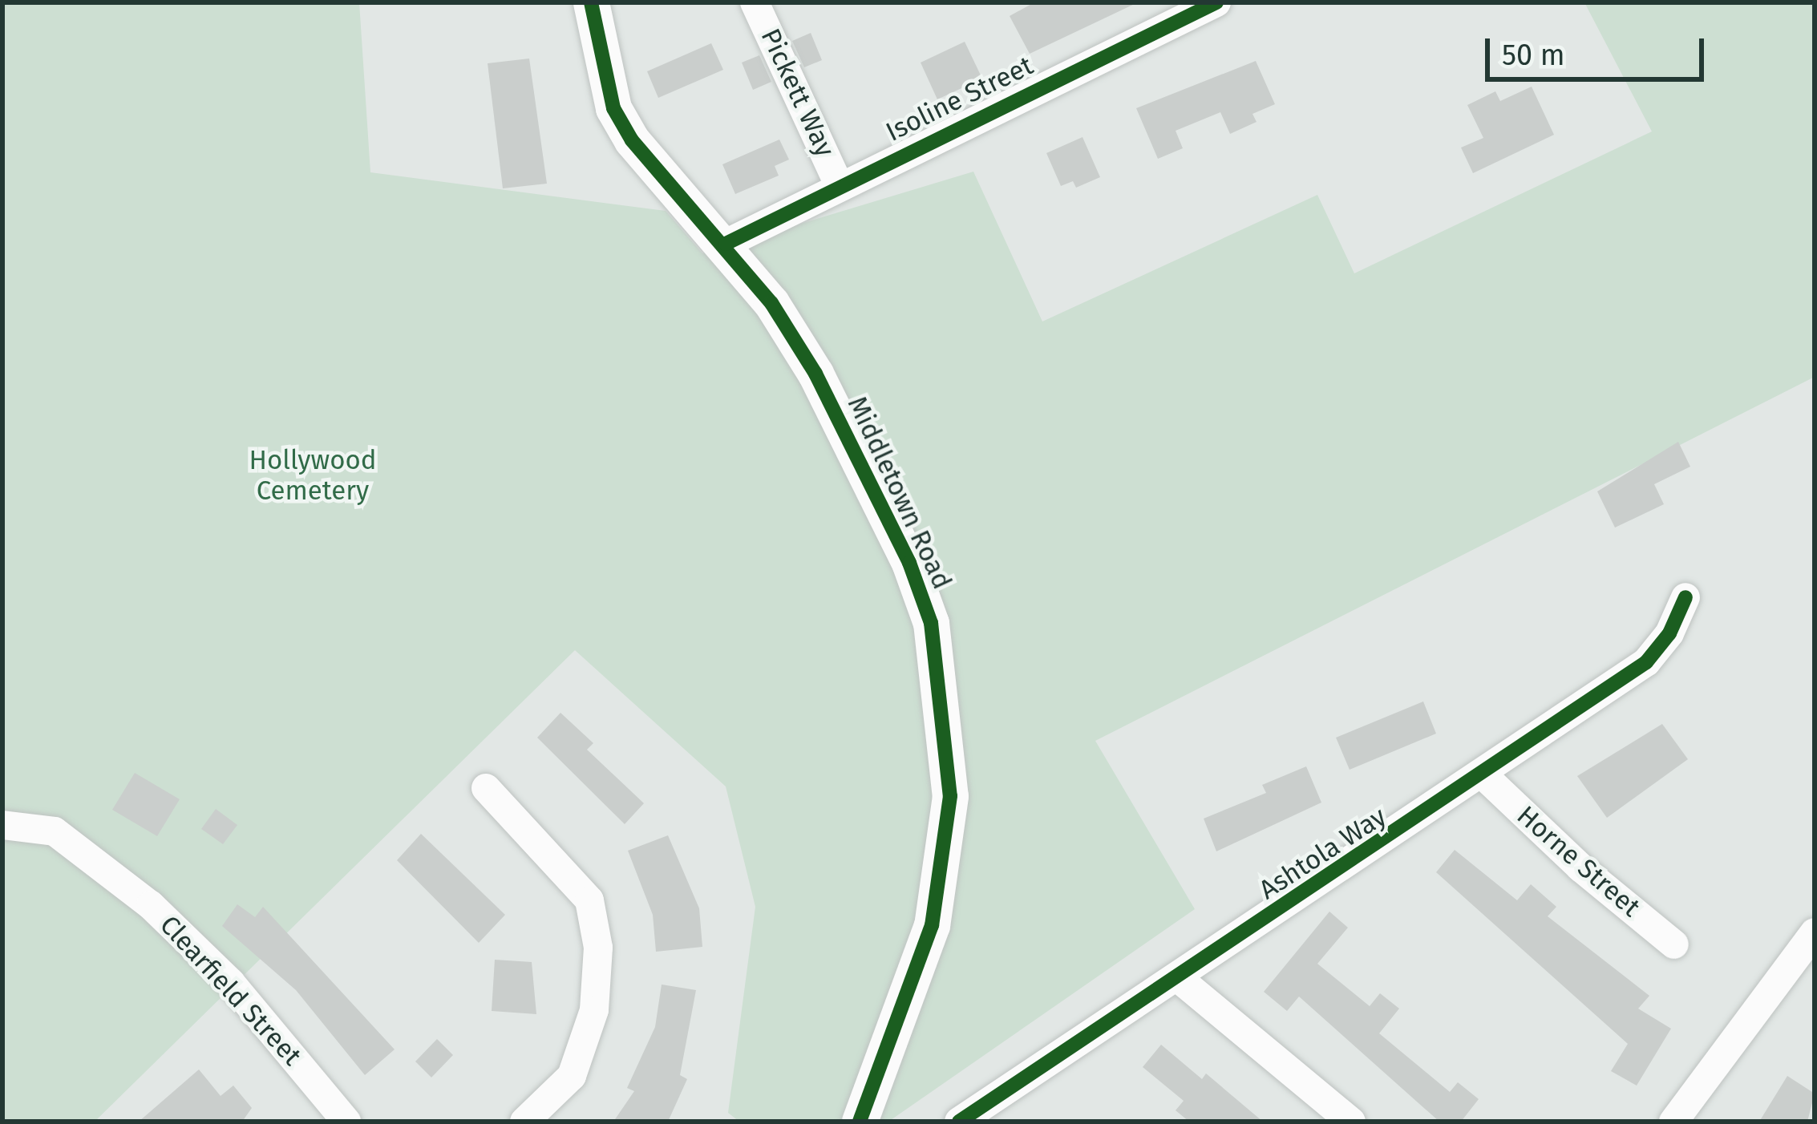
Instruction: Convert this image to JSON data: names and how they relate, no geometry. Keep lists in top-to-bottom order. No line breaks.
{"streets":{"street":["Pickett Way","Isoline Street","Middletown Road","Ashtola Way","Horne Street","Clearfield Street"]},"crossings":[["Pickett Way","Isoline Street"],["Isoline Street","Middletown Road"],["Ashtola Way","Horne Street"]],"parks":["Hollywood Cemetery"],"scale_bar":"50 m"}
